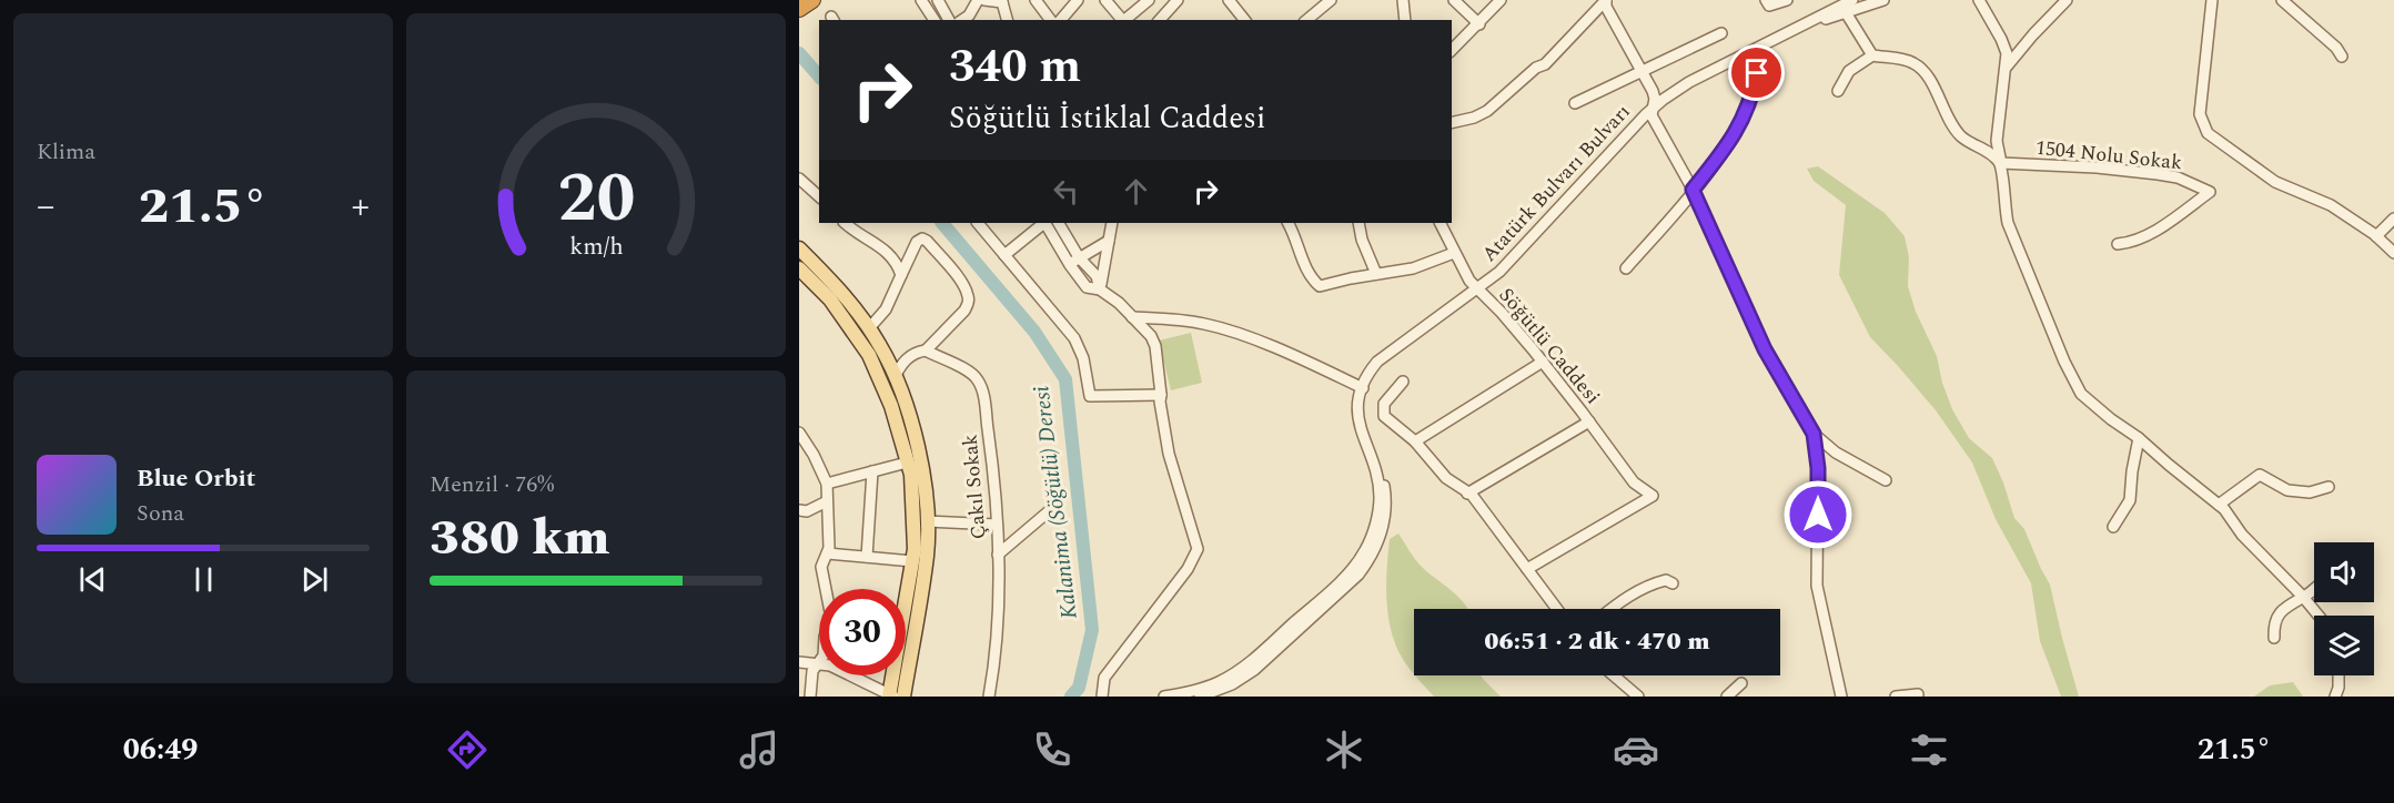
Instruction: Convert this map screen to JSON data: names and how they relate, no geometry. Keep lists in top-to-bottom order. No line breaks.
{"streets":{"street":["1504 Nolu Sokak","Atatürk Bulvarı Bulvarı","Söğütlü Caddesi","Çakıl Sokak"]},"crossings":[["Atatürk Bulvarı Bulvarı","Söğütlü Caddesi"]],"water":["Kalanima (Söğütlü) Deresi"],"page":{"tile":["Klima",["Menzil · 76%","380 km"]],"turn":["340 m","Söğütlü İstiklal Caddesi"],"heat":["−","21.5°","+"],"song":["Blue Orbit","Sona"],"limit":"30","trip":"06:51 · 2 dk · 470 m","tabs":["06:49","21.5°"],"gauge":["20","km/h"]}}
